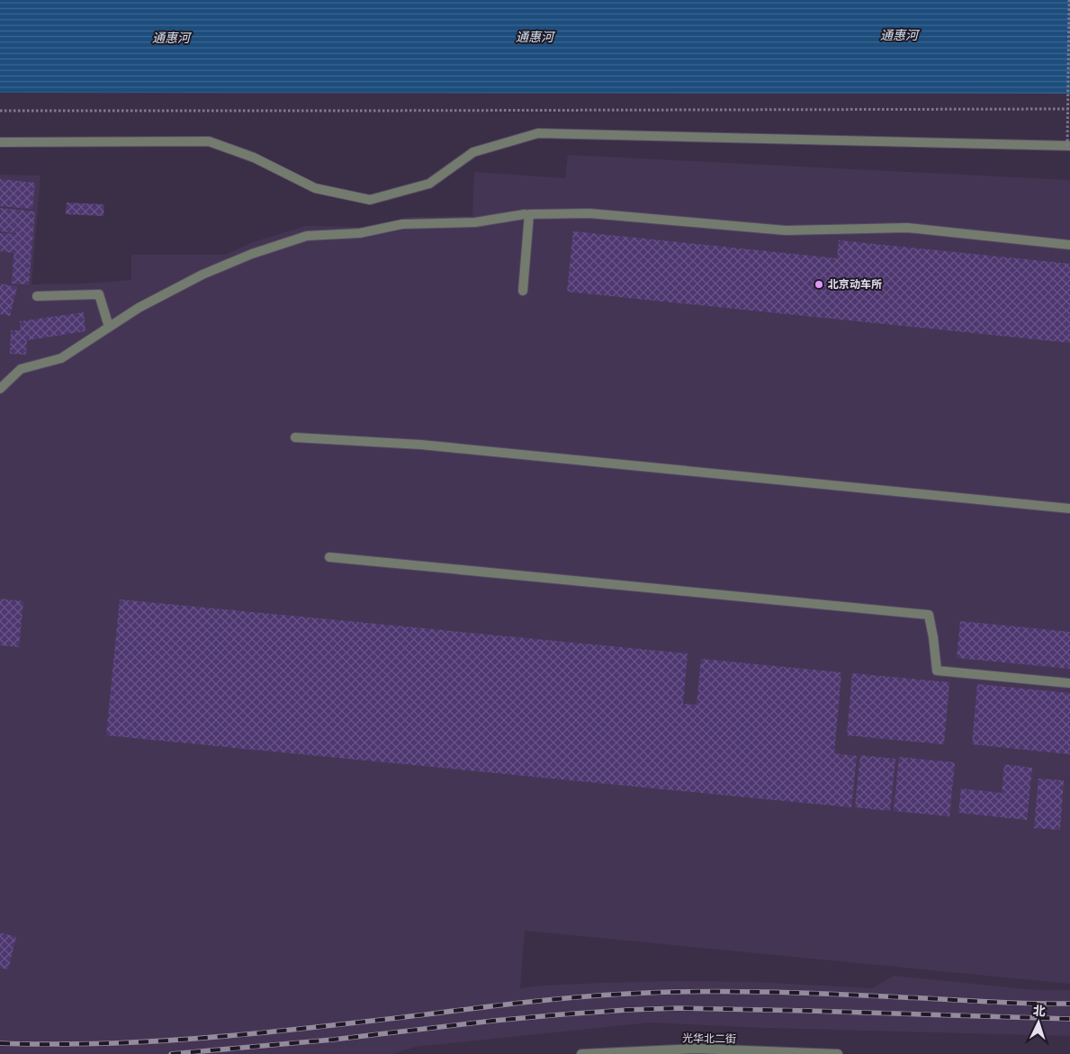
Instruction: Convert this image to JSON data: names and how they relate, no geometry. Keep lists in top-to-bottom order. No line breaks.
{"streets":{"street":["光华北二街"]},"water":["通惠河"],"places":["北京动车所"],"north":"top"}
